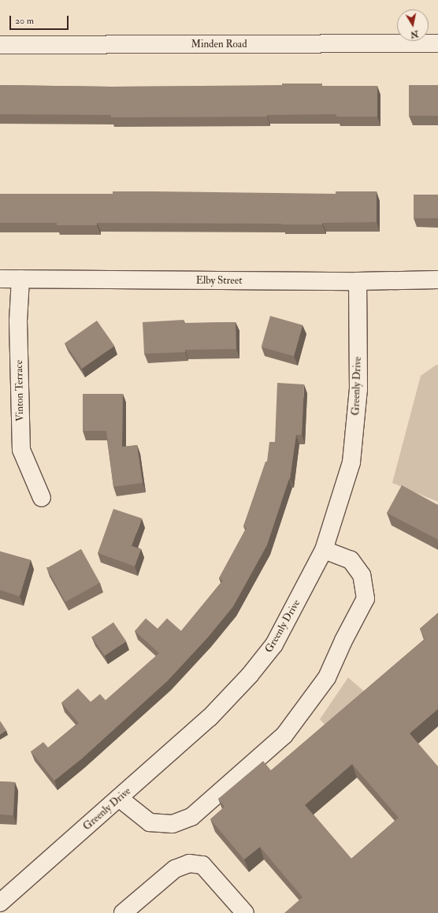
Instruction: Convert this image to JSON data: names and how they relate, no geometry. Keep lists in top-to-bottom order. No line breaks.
{"streets":{"street":["Minden Road","Elby Street","Greenly Drive","Vinton Terrace"]},"crossings":[["Elby Street","Greenly Drive"],["Elby Street","Vinton Terrace"]],"scale_bar":"20 m","north":"bottom"}
